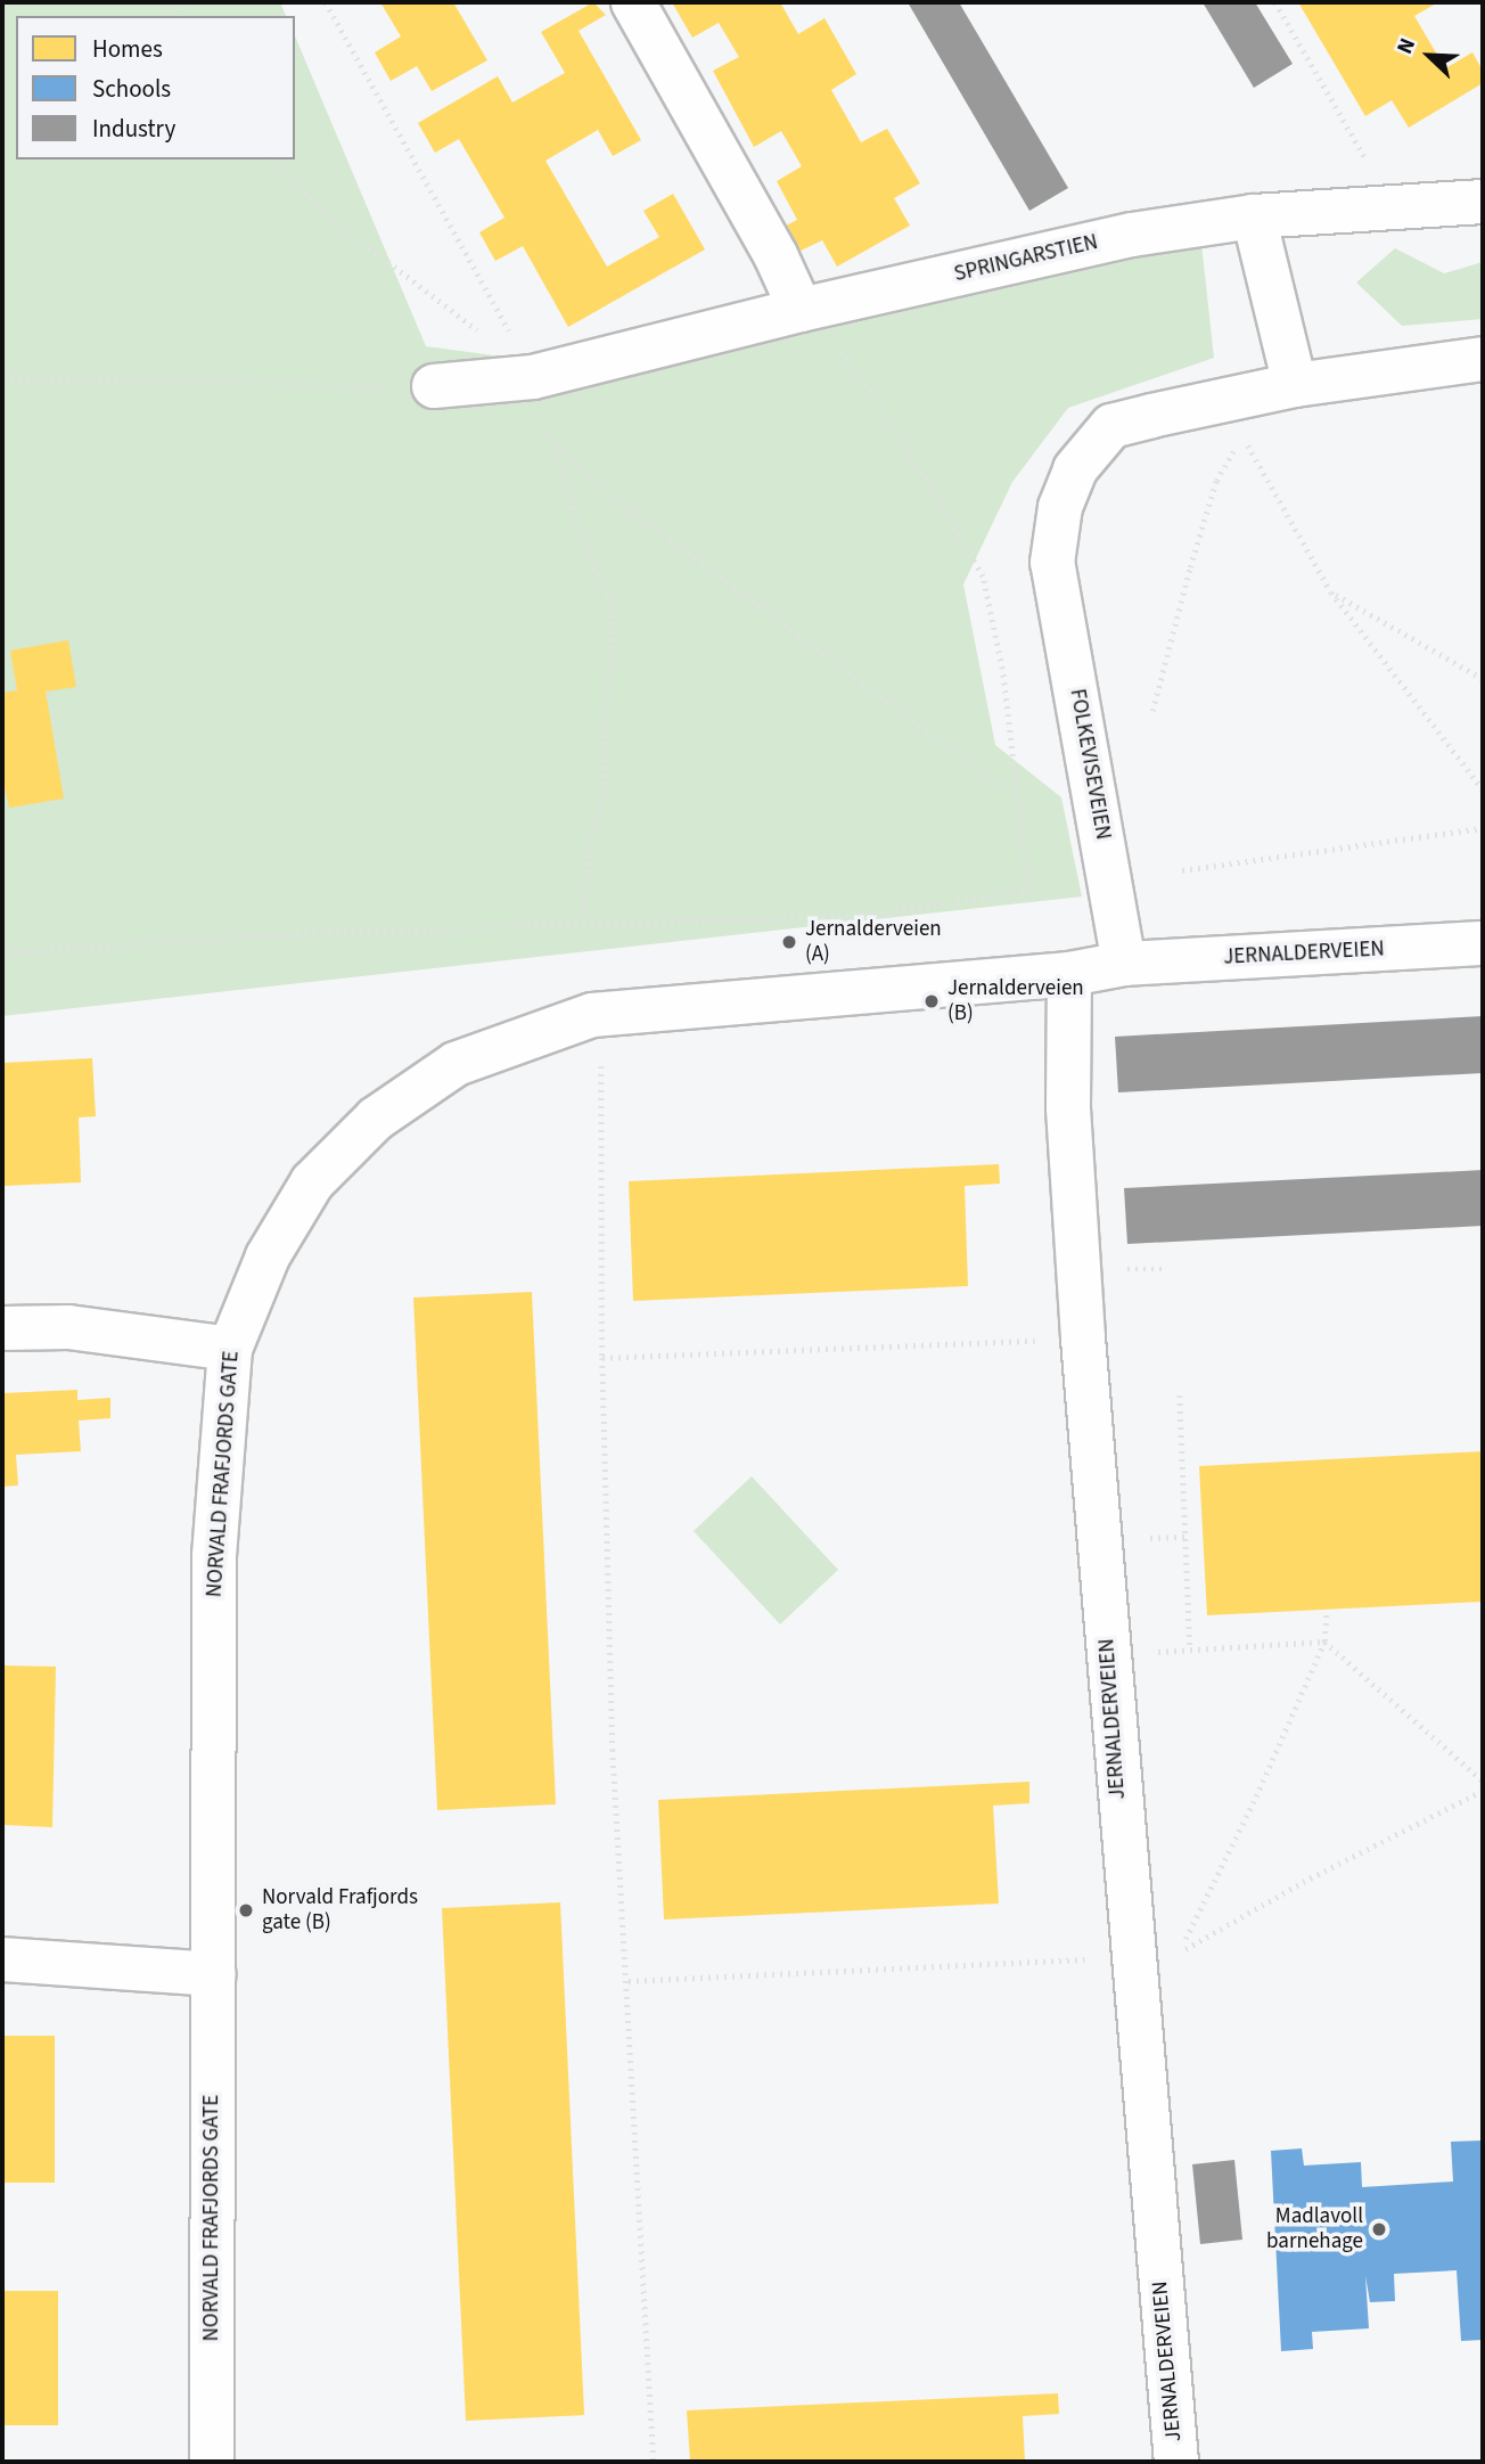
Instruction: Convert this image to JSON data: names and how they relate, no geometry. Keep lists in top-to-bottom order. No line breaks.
{"streets":{"street":["SPRINGARSTIEN","FOLKEVISEVEIEN","JERNALDERVEIEN","NORVALD FRAFJORDS GATE"]},"crossings":[["FOLKEVISEVEIEN","JERNALDERVEIEN"]],"places":["Jernalderveien (A)","Jernalderveien (B)","Norvald Frafjords gate (B)","Madlavoll barnehage"],"legend":["Homes","Schools","Industry"],"north":"top left"}
